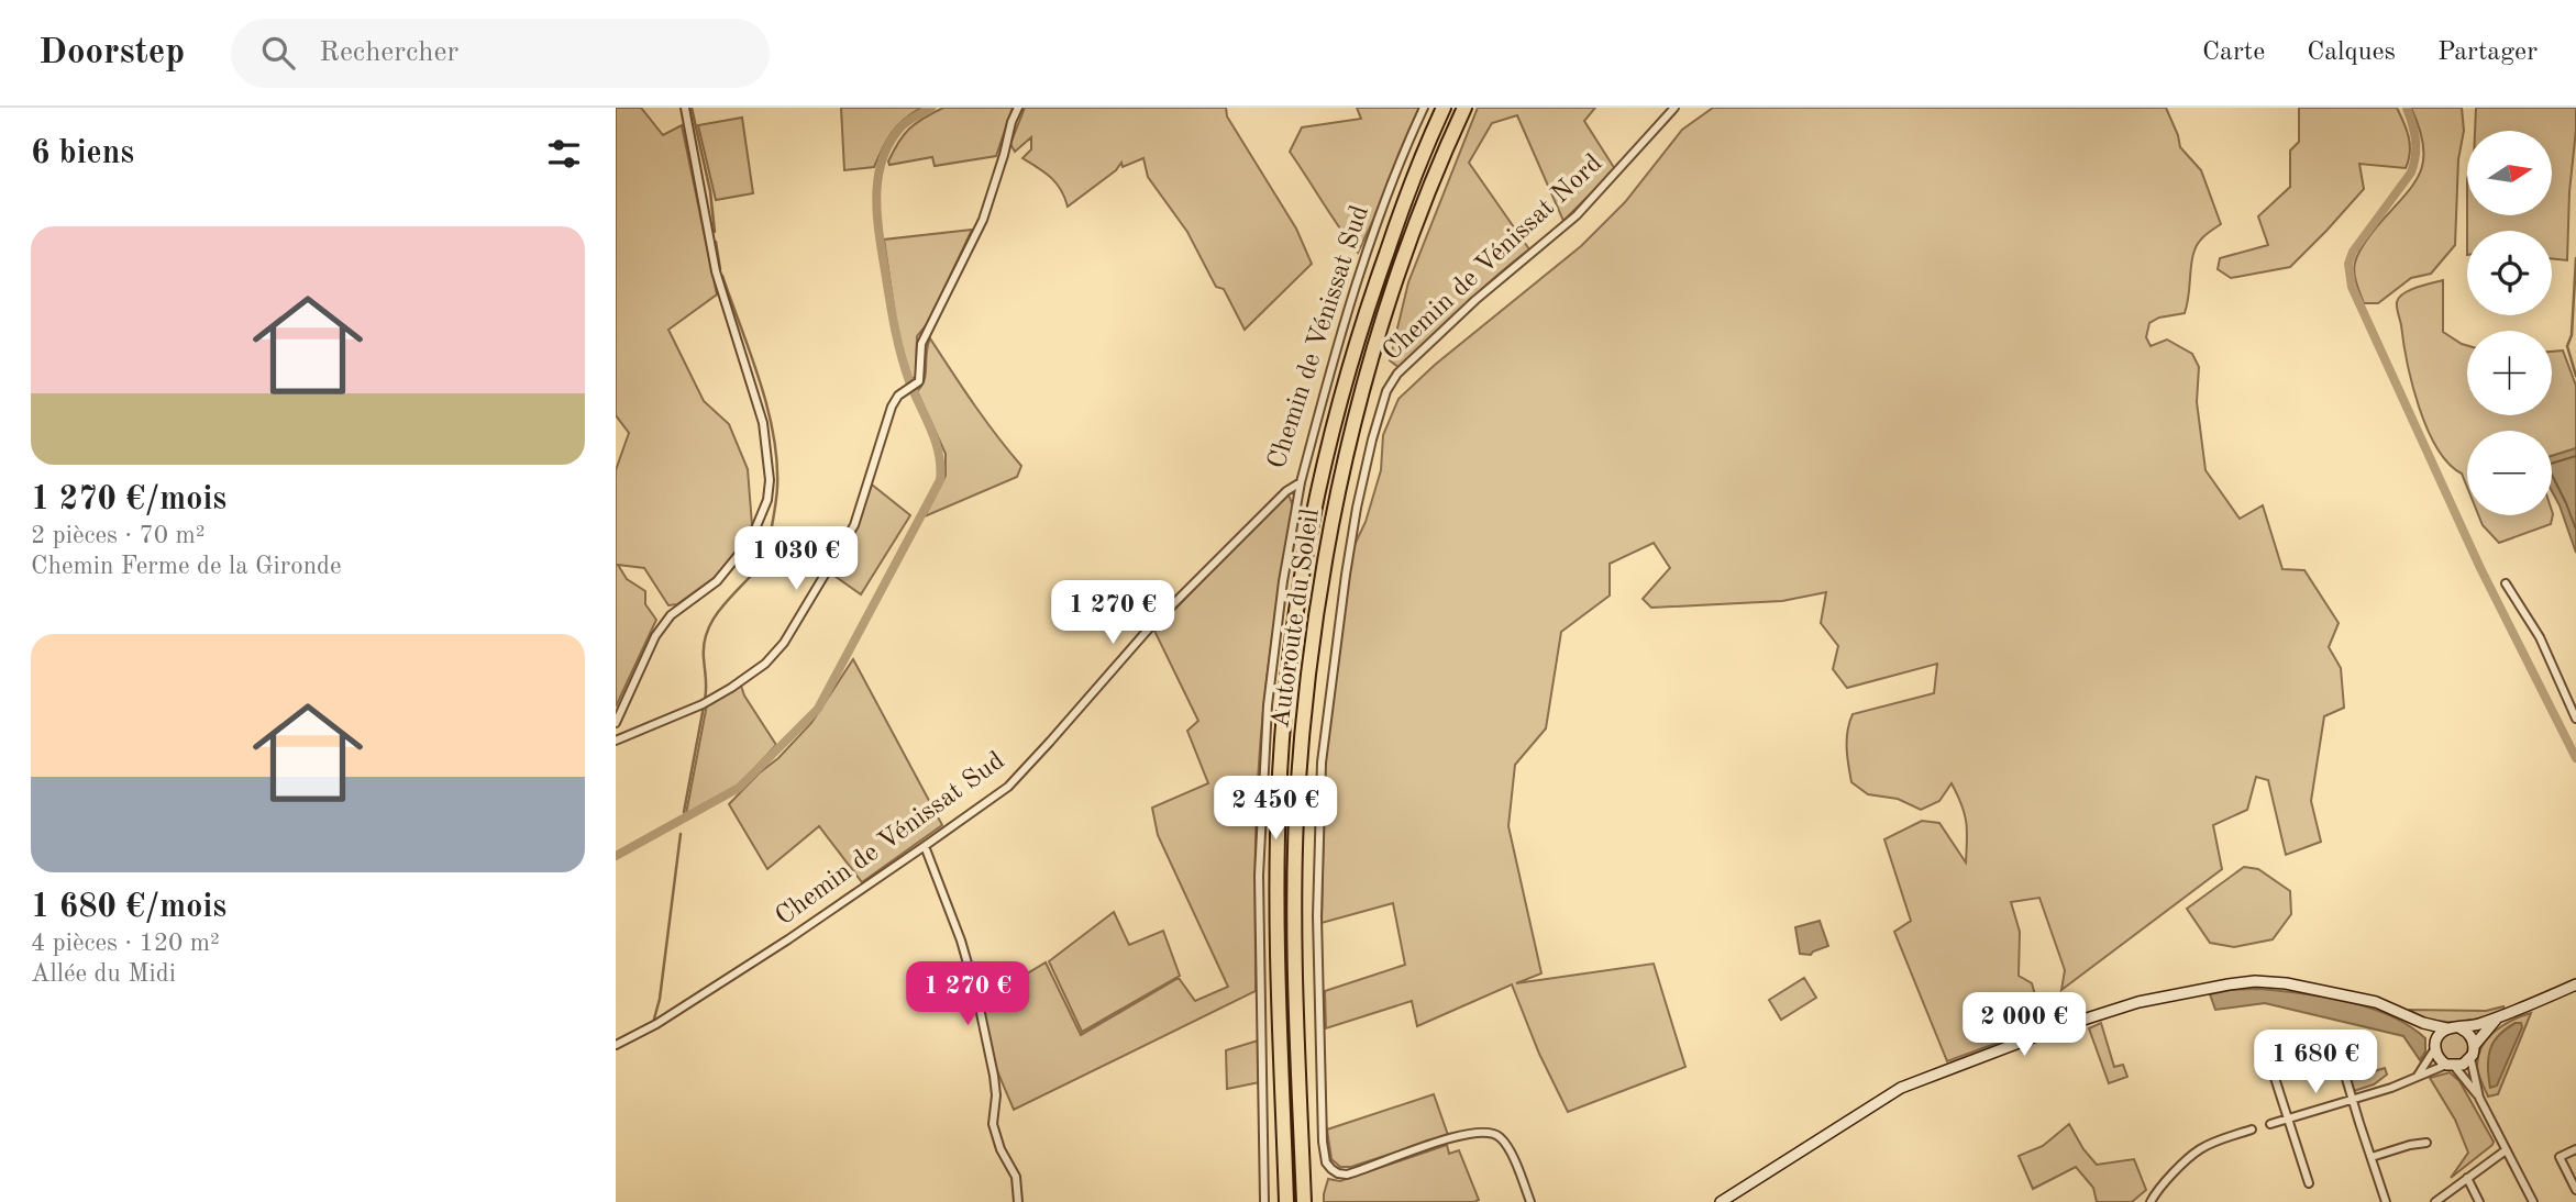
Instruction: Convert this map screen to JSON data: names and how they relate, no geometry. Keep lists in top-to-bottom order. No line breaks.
{"streets":{"highway":["Autoroute du Soleil"],"street":["Chemin de Vénissat Nord","Chemin de Vénissat Sud"]},"north":"right","page":{"header":"Doorstep","search":"Rechercher","nav":["Carte","Calques","Partager"],"heading":"6 biens","map_buttons":["+","−"],"list":[{"name":"1 270 €/mois","note":"2 pièces · 70 m² · Chemin Ferme de la Gironde"},{"name":"1 680 €/mois","note":"4 pièces · 120 m² · Allée du Midi"}],"price":["1 030 €","1 270 €","2 450 €","1 270 €","2 000 €","1 680 €"]}}
